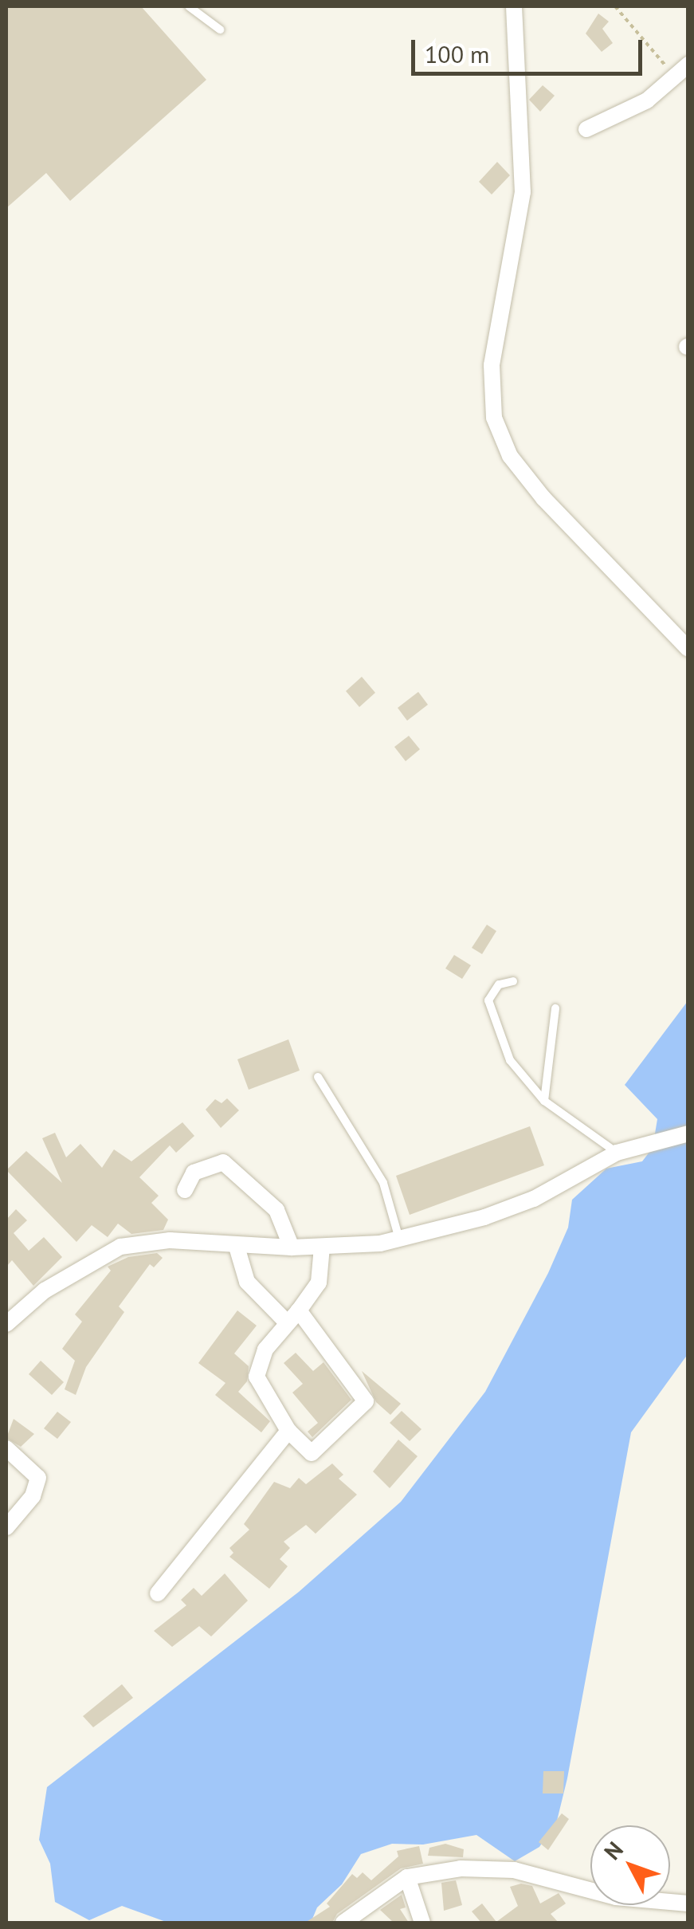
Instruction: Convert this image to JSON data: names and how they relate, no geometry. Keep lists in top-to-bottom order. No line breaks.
{"scale_bar":"100 m","north":"top left"}
